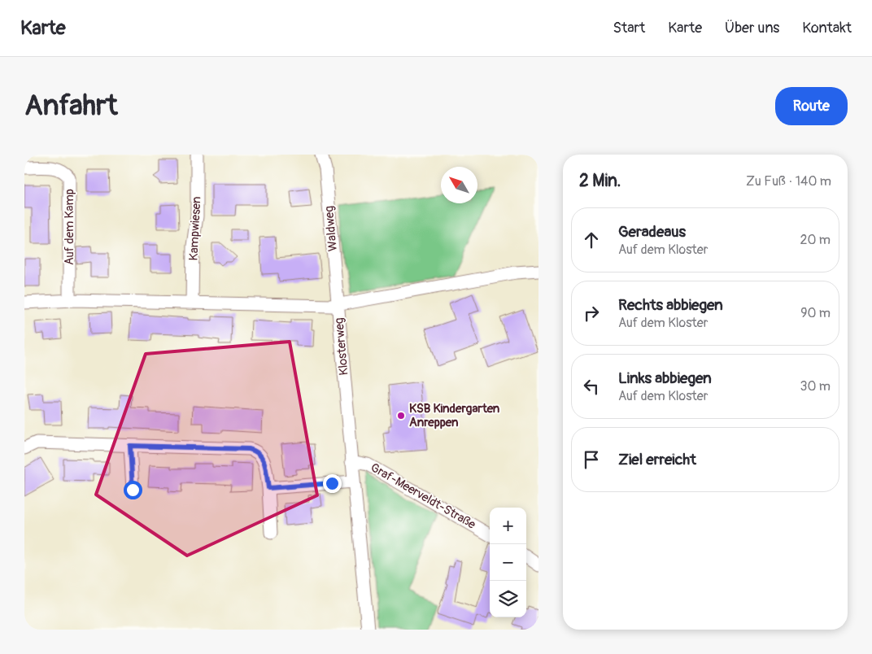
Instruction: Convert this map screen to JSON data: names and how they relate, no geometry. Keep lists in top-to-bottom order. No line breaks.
{"streets":{"street":["Auf dem Kamp","Kampwiesen","Waldweg","Klosterweg","Graf-Meerveldt-Straße"]},"crossings":[["Auf dem Kamp","Klosterweg"],["Kampwiesen","Klosterweg"],["Waldweg","Klosterweg"],["Klosterweg","Graf-Meerveldt-Straße"]],"places":["KSB Kindergarten Anreppen"],"north":"top left","page":{"header":"Karte","nav":["Start","Karte","Über uns","Kontakt"],"buttons":"Route","title":"Anfahrt","heading":["2 Min.","Zu Fuß · 140 m"],"list":[["Geradeaus","Auf dem Kloster","20 m"],["Rechts abbiegen","Auf dem Kloster","90 m"],["Links abbiegen","Auf dem Kloster","30 m"],"Ziel erreicht"],"map_buttons":["+","−"]}}
